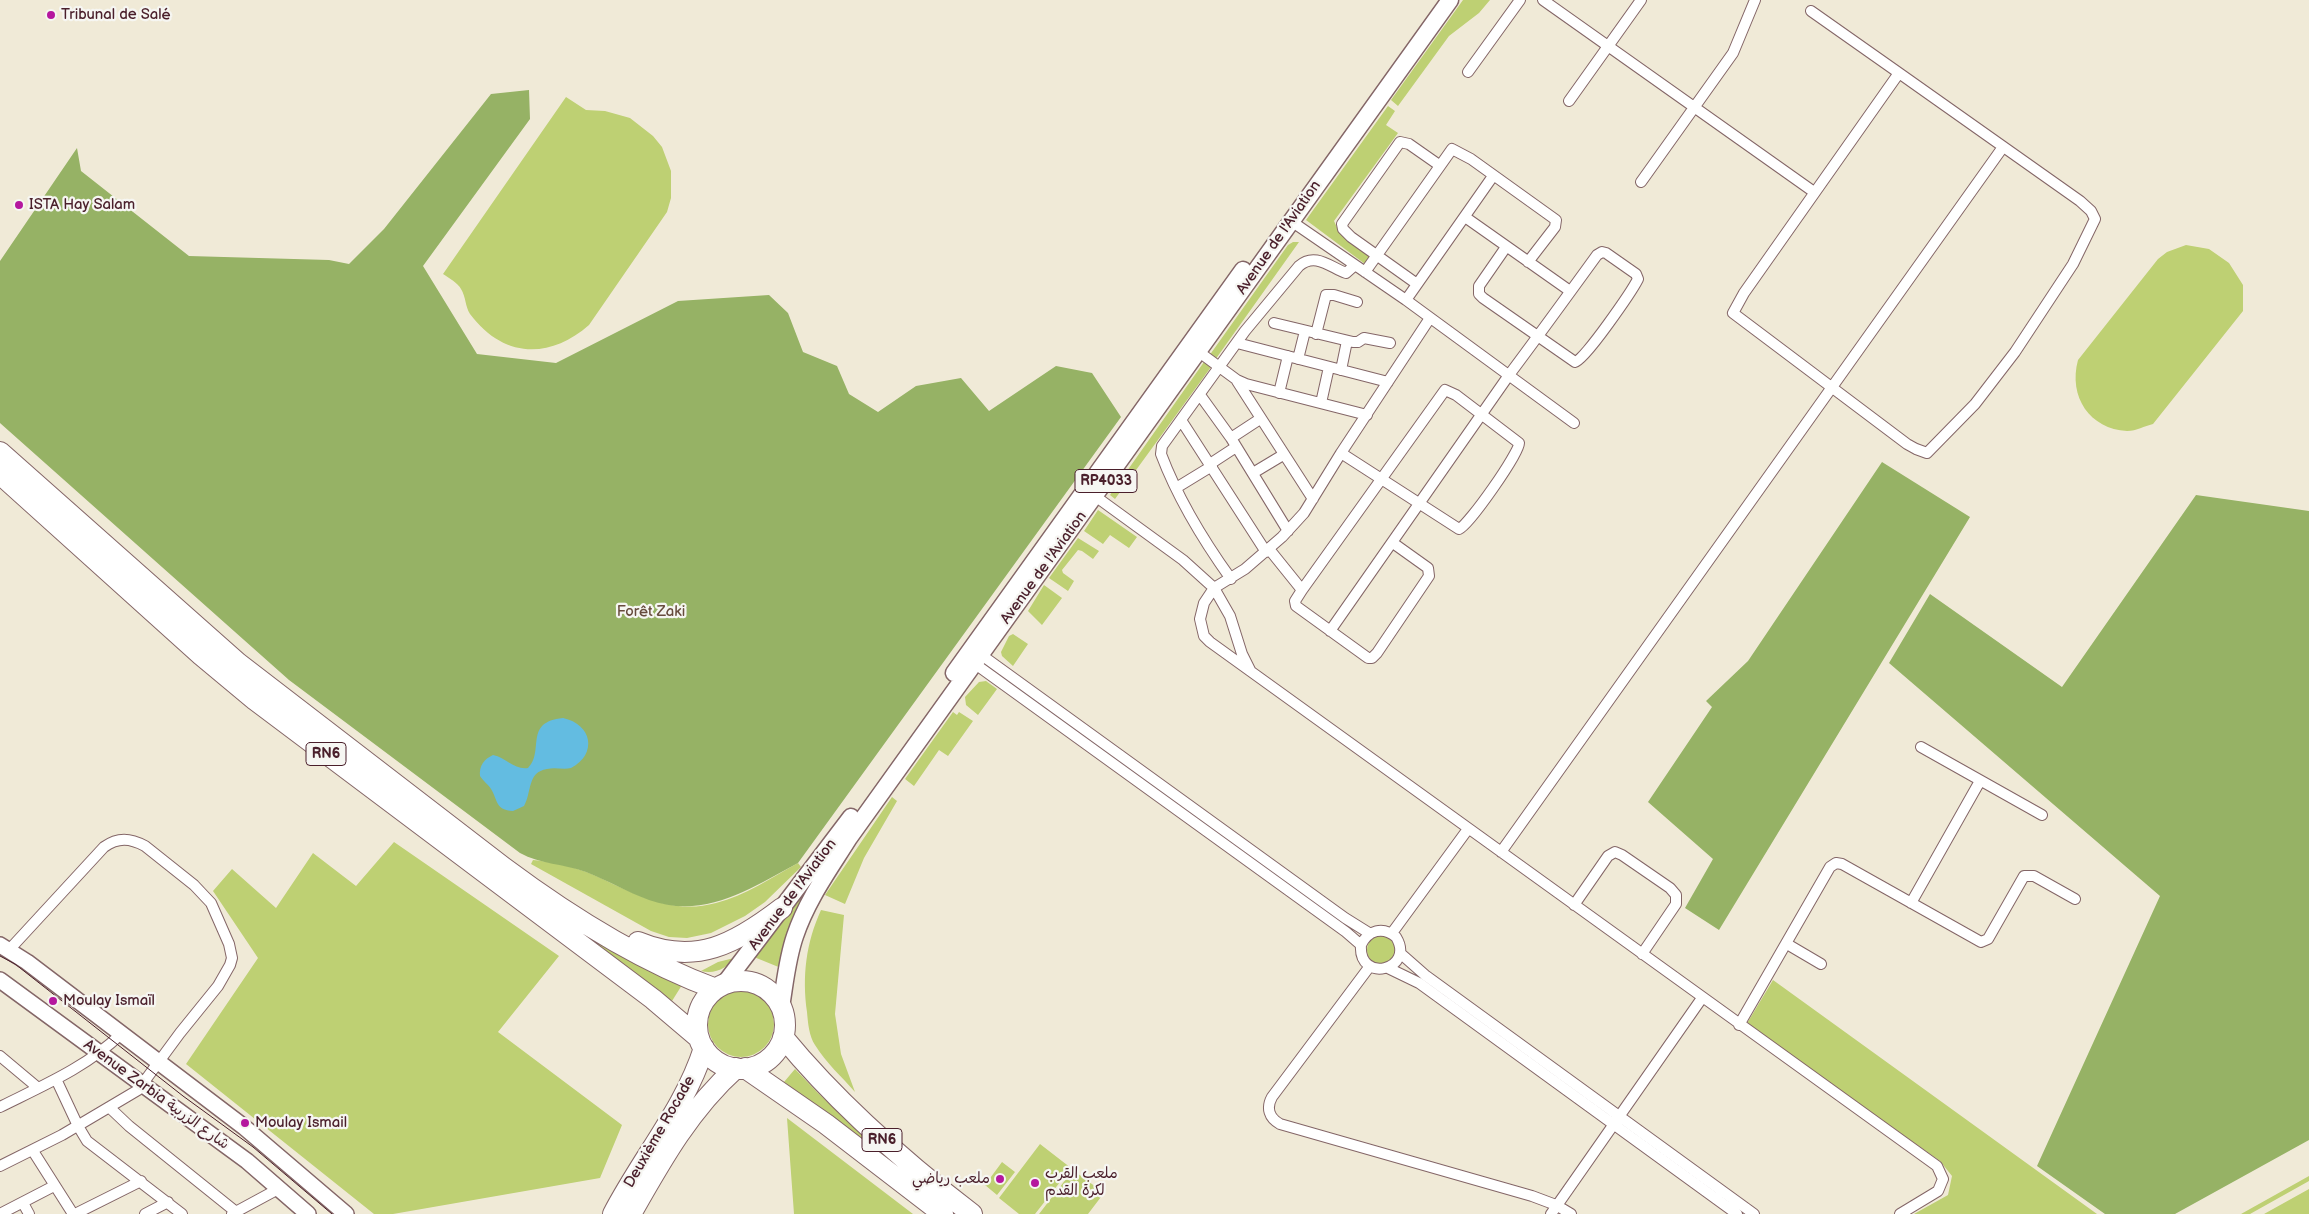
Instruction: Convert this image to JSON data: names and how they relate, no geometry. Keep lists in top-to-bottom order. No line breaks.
{"streets":{"highway":["RN6","Deuxième Rocade"],"main road":["Avenue de l'Aviation","RP4033","Avenue Zarbia شارع الزربية"]},"crossings":[["Avenue de l'Aviation","RN6"],["Avenue de l'Aviation","Deuxième Rocade"],["RN6","Deuxième Rocade"]],"parks":["Forêt Zaki"],"places":["Tribunal de Salé","ISTA Hay Salam","Moulay Ismaïl","Moulay Ismail","ملعب رياضي","ملعب القرب لكرة القدم"]}
